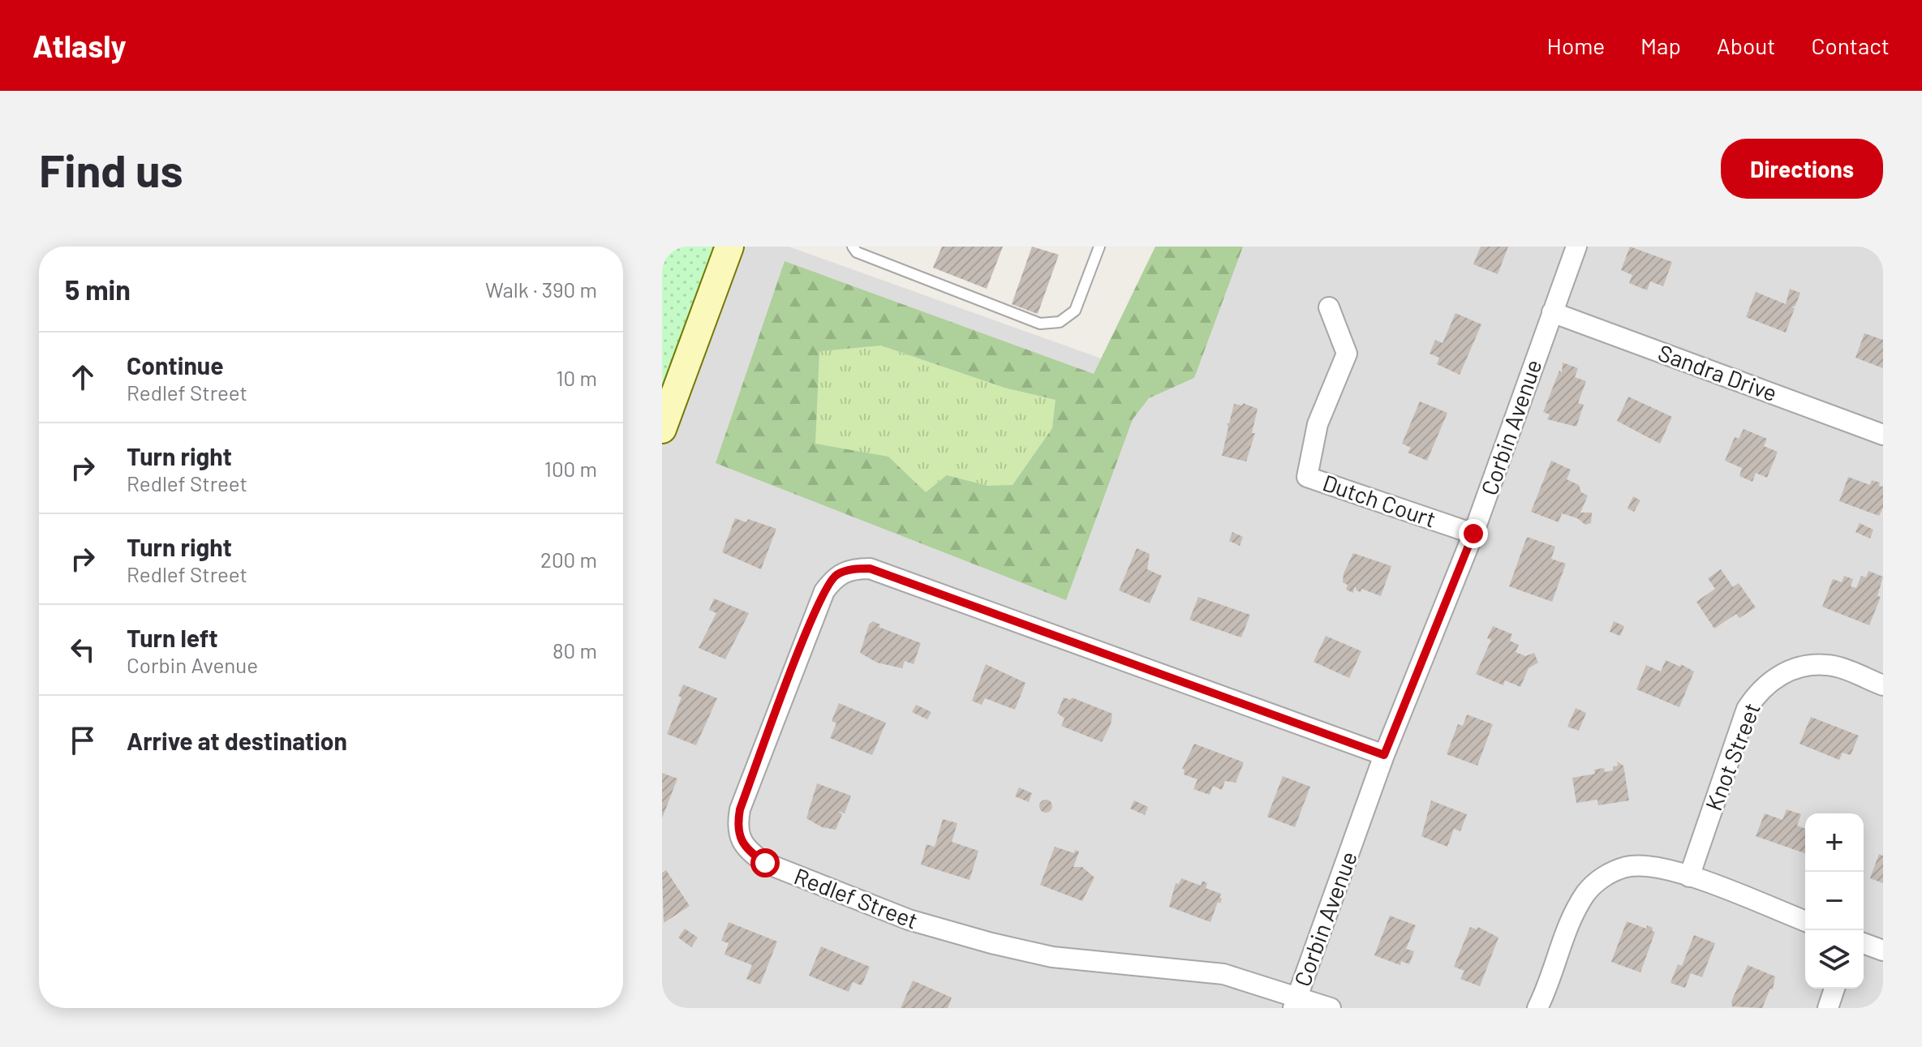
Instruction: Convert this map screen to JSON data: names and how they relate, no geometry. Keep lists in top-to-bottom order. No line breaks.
{"streets":{"street":["Sandra Drive","Corbin Avenue","Dutch Court","Knot Street","Redlef Street"]},"crossings":[["Sandra Drive","Corbin Avenue"],["Corbin Avenue","Dutch Court"],["Corbin Avenue","Redlef Street"]],"page":{"header":"Atlasly","nav":["Home","Map","About","Contact"],"buttons":"Directions","title":"Find us","heading":["5 min","Walk · 390 m"],"list":[["Continue","Redlef Street","10 m"],["Turn right","Redlef Street","100 m"],["Turn right","Redlef Street","200 m"],["Turn left","Corbin Avenue","80 m"],"Arrive at destination"],"map_buttons":["+","−"]}}
